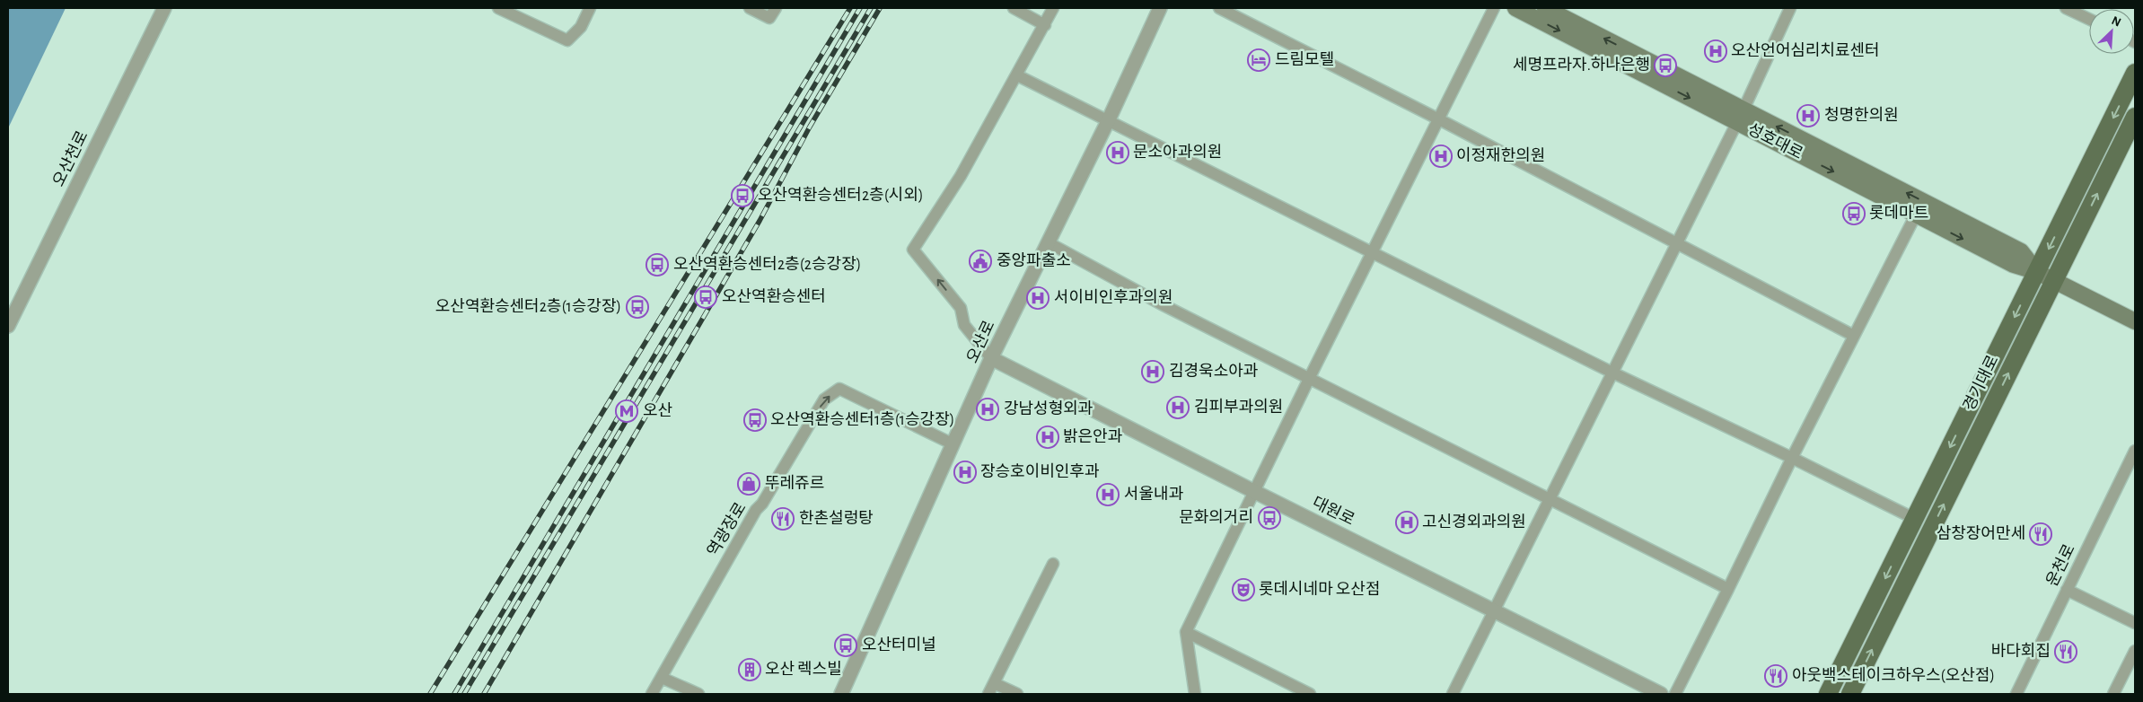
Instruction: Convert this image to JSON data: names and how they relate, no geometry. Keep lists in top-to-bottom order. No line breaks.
{"streets":{"main road":["성호대로","경기대로"],"street":["오산천로","오산로","대원로","역광장로","운천로"]},"crossings":[["성호대로","경기대로"],["오산로","대원로"],["오산로","역광장로"]],"places":{"hospital":["오산언어심리치료센터","청명한의원","문소아과의원","이정재한의원","서이비인후과의원","김경욱소아과","김피부과의원","강남성형외과","밝은안과","장승호이비인후과","서울내과","고신경외과의원"],"hotel":["드림모텔"],"bus stop":["세명프라자.하나은행","오산역환승센터2층(시외)","롯데마트","오산역환승센터2층(2승강장)","오산역환승센터","오산역환승센터2층(1승강장)","오산역환승센터1층(1승강장)","문화의거리","오산터미널"],"public building":["중앙파출소"],"metro station":["오산"],"shop":["뚜레쥬르"],"restaurant":["한촌설렁탕","삼창장어만세","바다회집","아웃백스테이크하우스(오산점)"],"theatre":["롯데시네마 오산점"],"building":["오산 렉스빌"]},"north":"top right"}
